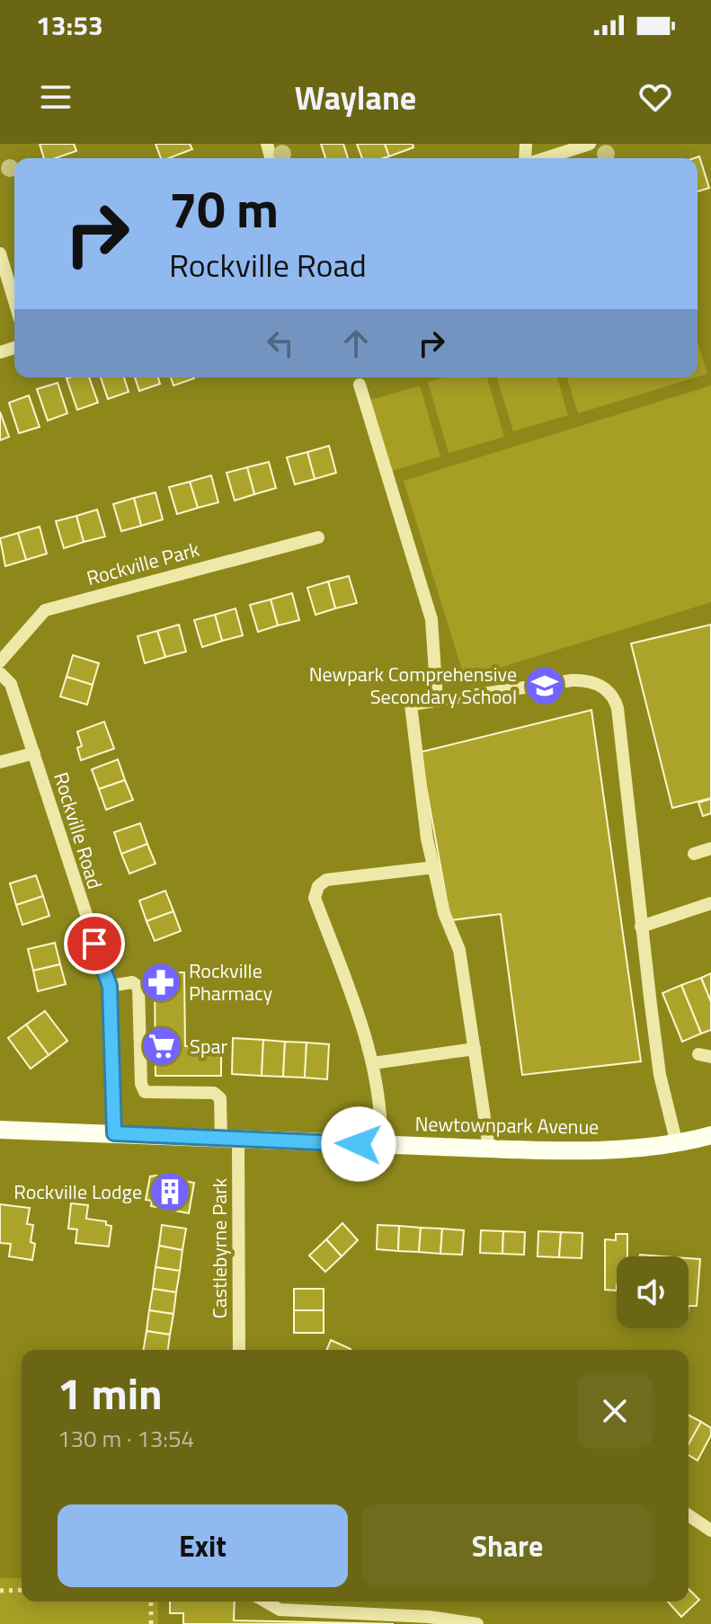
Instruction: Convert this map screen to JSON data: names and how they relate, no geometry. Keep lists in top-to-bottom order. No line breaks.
{"streets":{"main road":["Newtownpark Avenue"],"street":["Rockville Park","Rockville Road","Castlebyrne Park"]},"crossings":[["Rockville Road","Newtownpark Avenue"],["Rockville Road","Castlebyrne Park"],["Newtownpark Avenue","Castlebyrne Park"]],"places":{"school or university":["Newpark Comprehensive Secondary School"],"pharmacy":["Rockville Pharmacy"],"supermarket":["Spar"],"building":["Rockville Lodge"]},"page":{"status":"13:53","header":"Waylane","turn":["70 m","Rockville Road"],"heading":["1 min","130 m · 13:54"],"buttons":["Exit","Share"]}}
